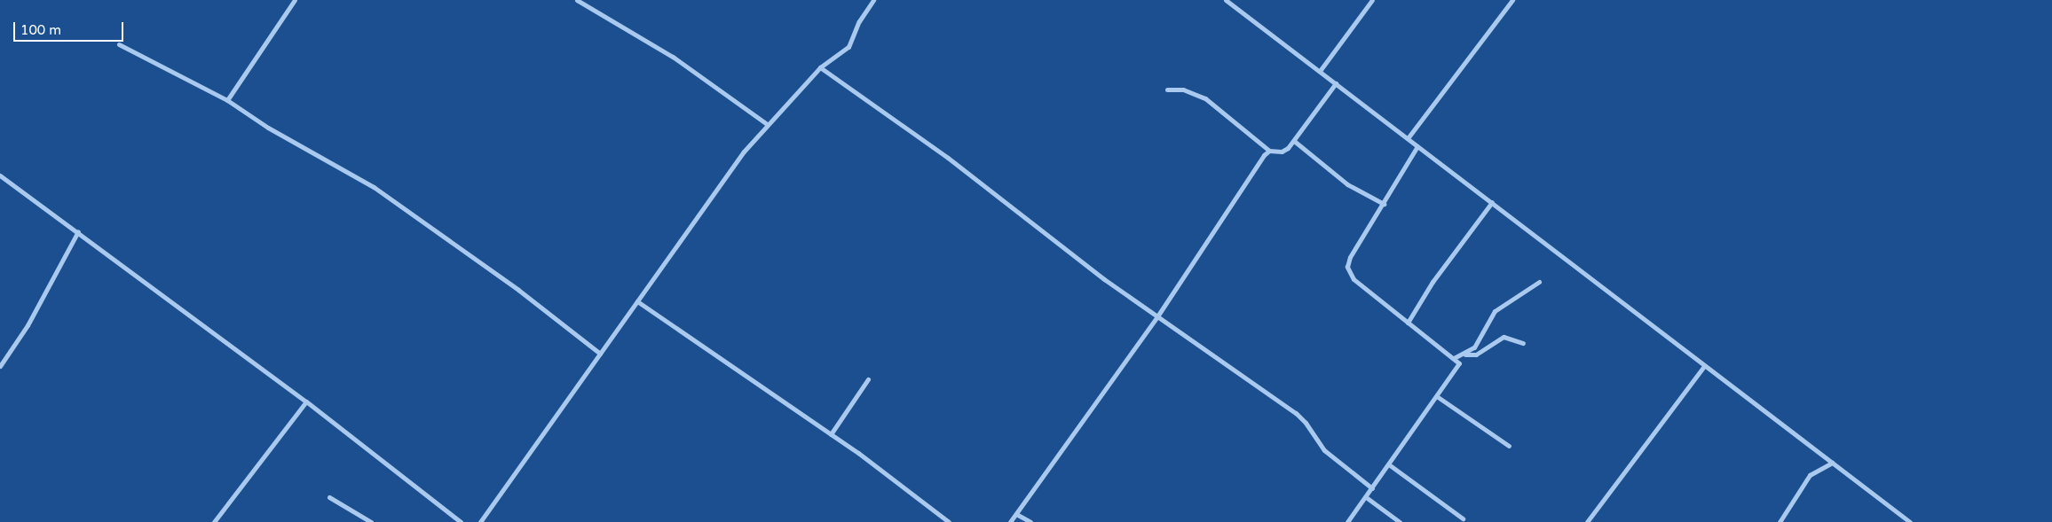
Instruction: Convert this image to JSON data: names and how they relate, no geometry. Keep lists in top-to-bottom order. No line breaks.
{"scale_bar":"100 m"}
